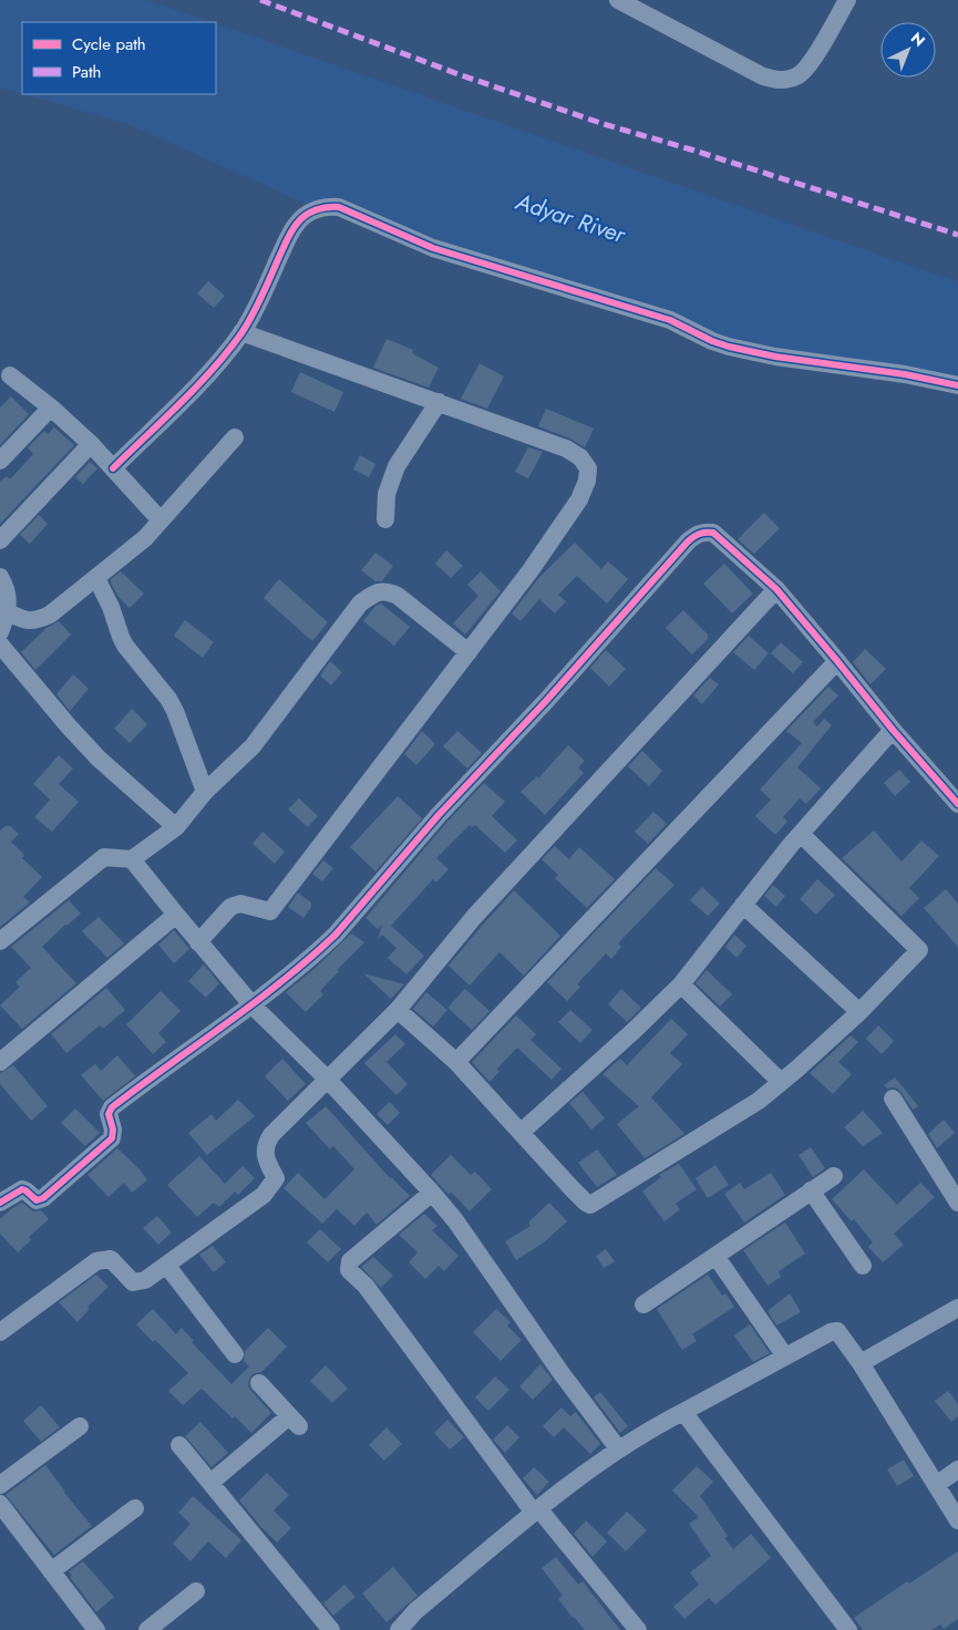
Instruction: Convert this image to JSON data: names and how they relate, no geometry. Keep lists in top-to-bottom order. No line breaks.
{"water":["Adyar River"],"legend":["Cycle path","Path"],"north":"top right"}
